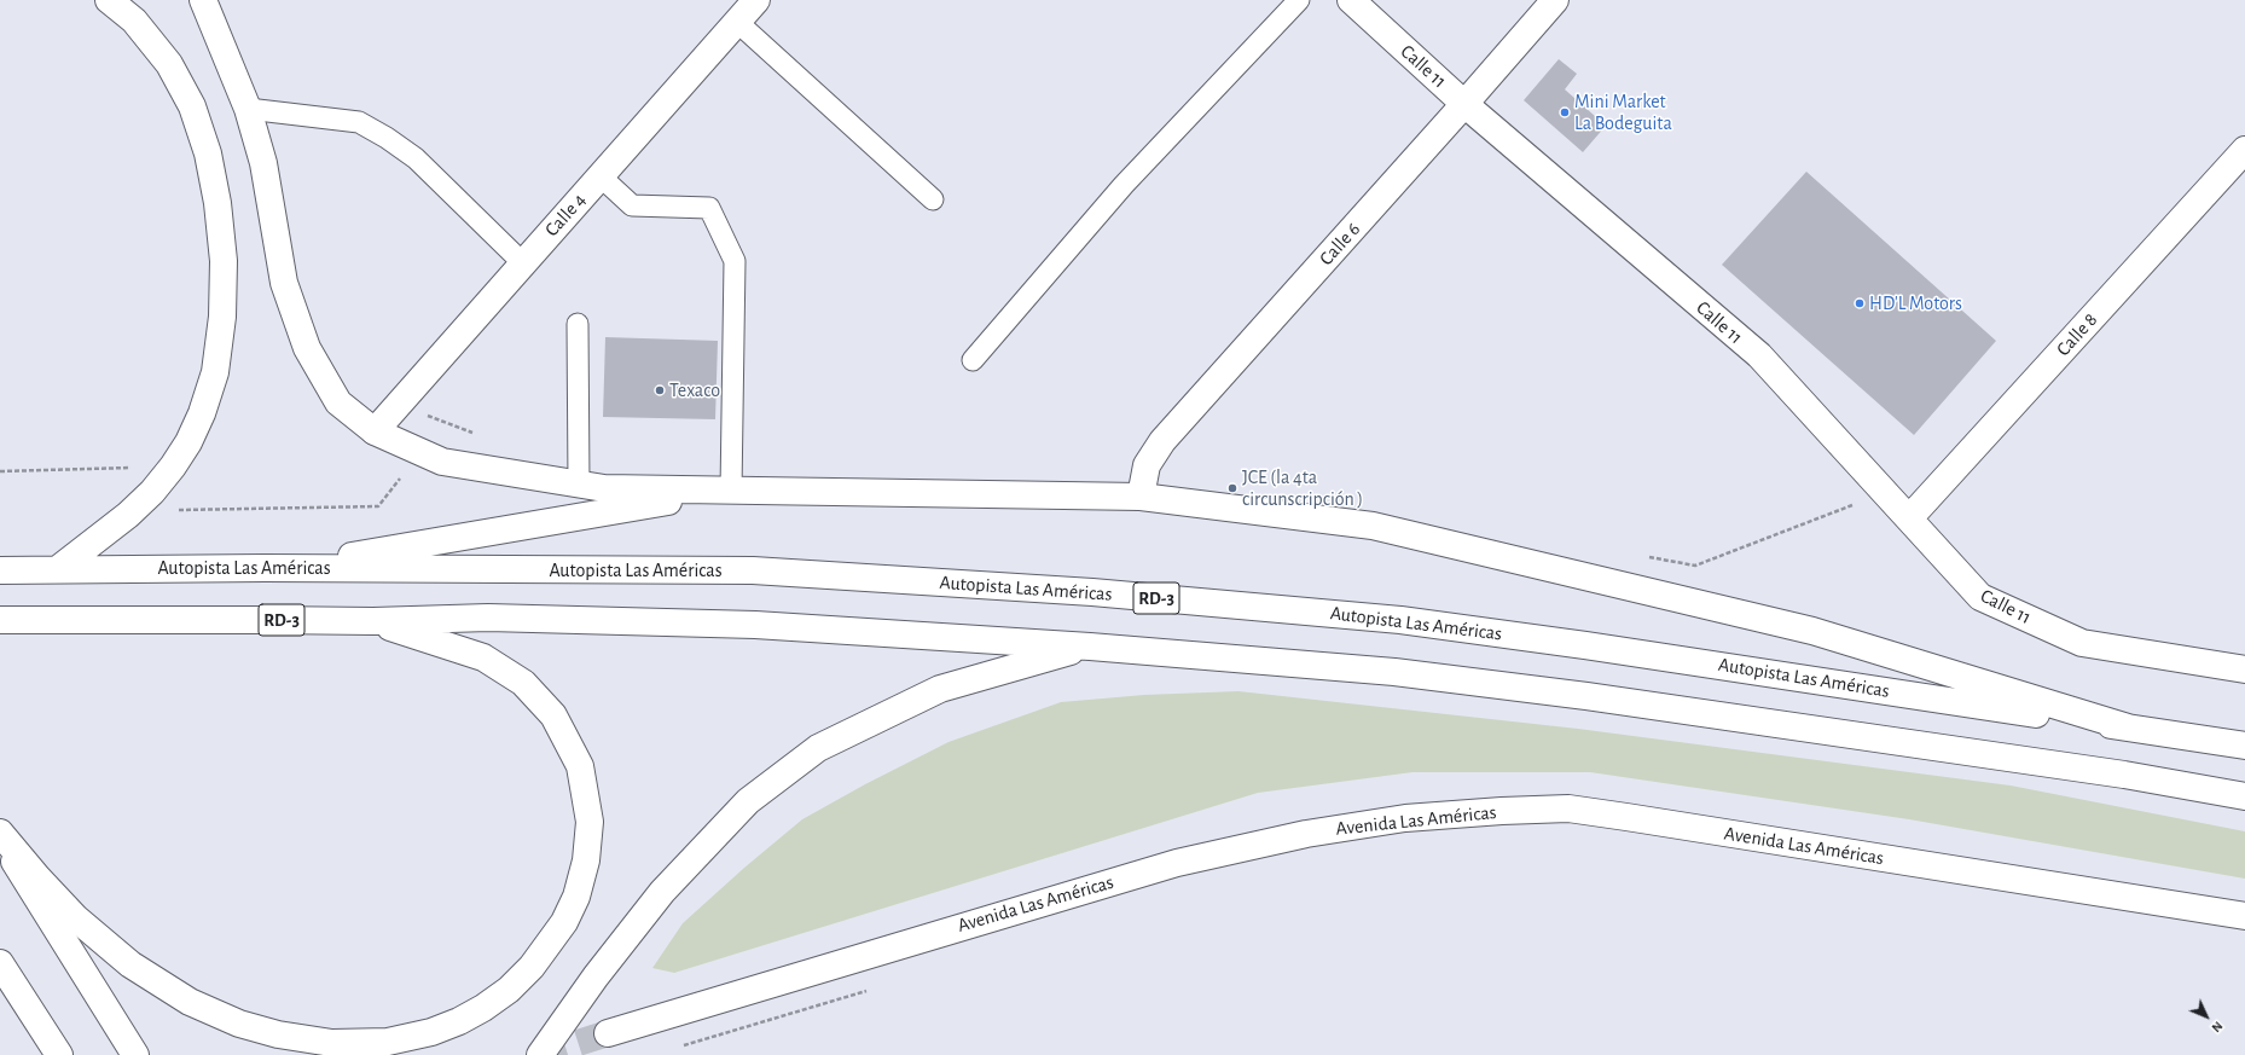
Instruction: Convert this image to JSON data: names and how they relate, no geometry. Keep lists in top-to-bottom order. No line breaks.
{"streets":{"main road":["Calle 11","Calle 4","Calle 6","Calle 8","Autopista Las Américas","RD-3","Avenida Las Américas"]},"crossings":[["Calle 11","Calle 6"],["Calle 11","Calle 8"]],"places":["Mini Market La Bodeguita","HD'L Motors","Texaco","JCE (la 4ta circunscripción )"],"north":"bottom right"}
